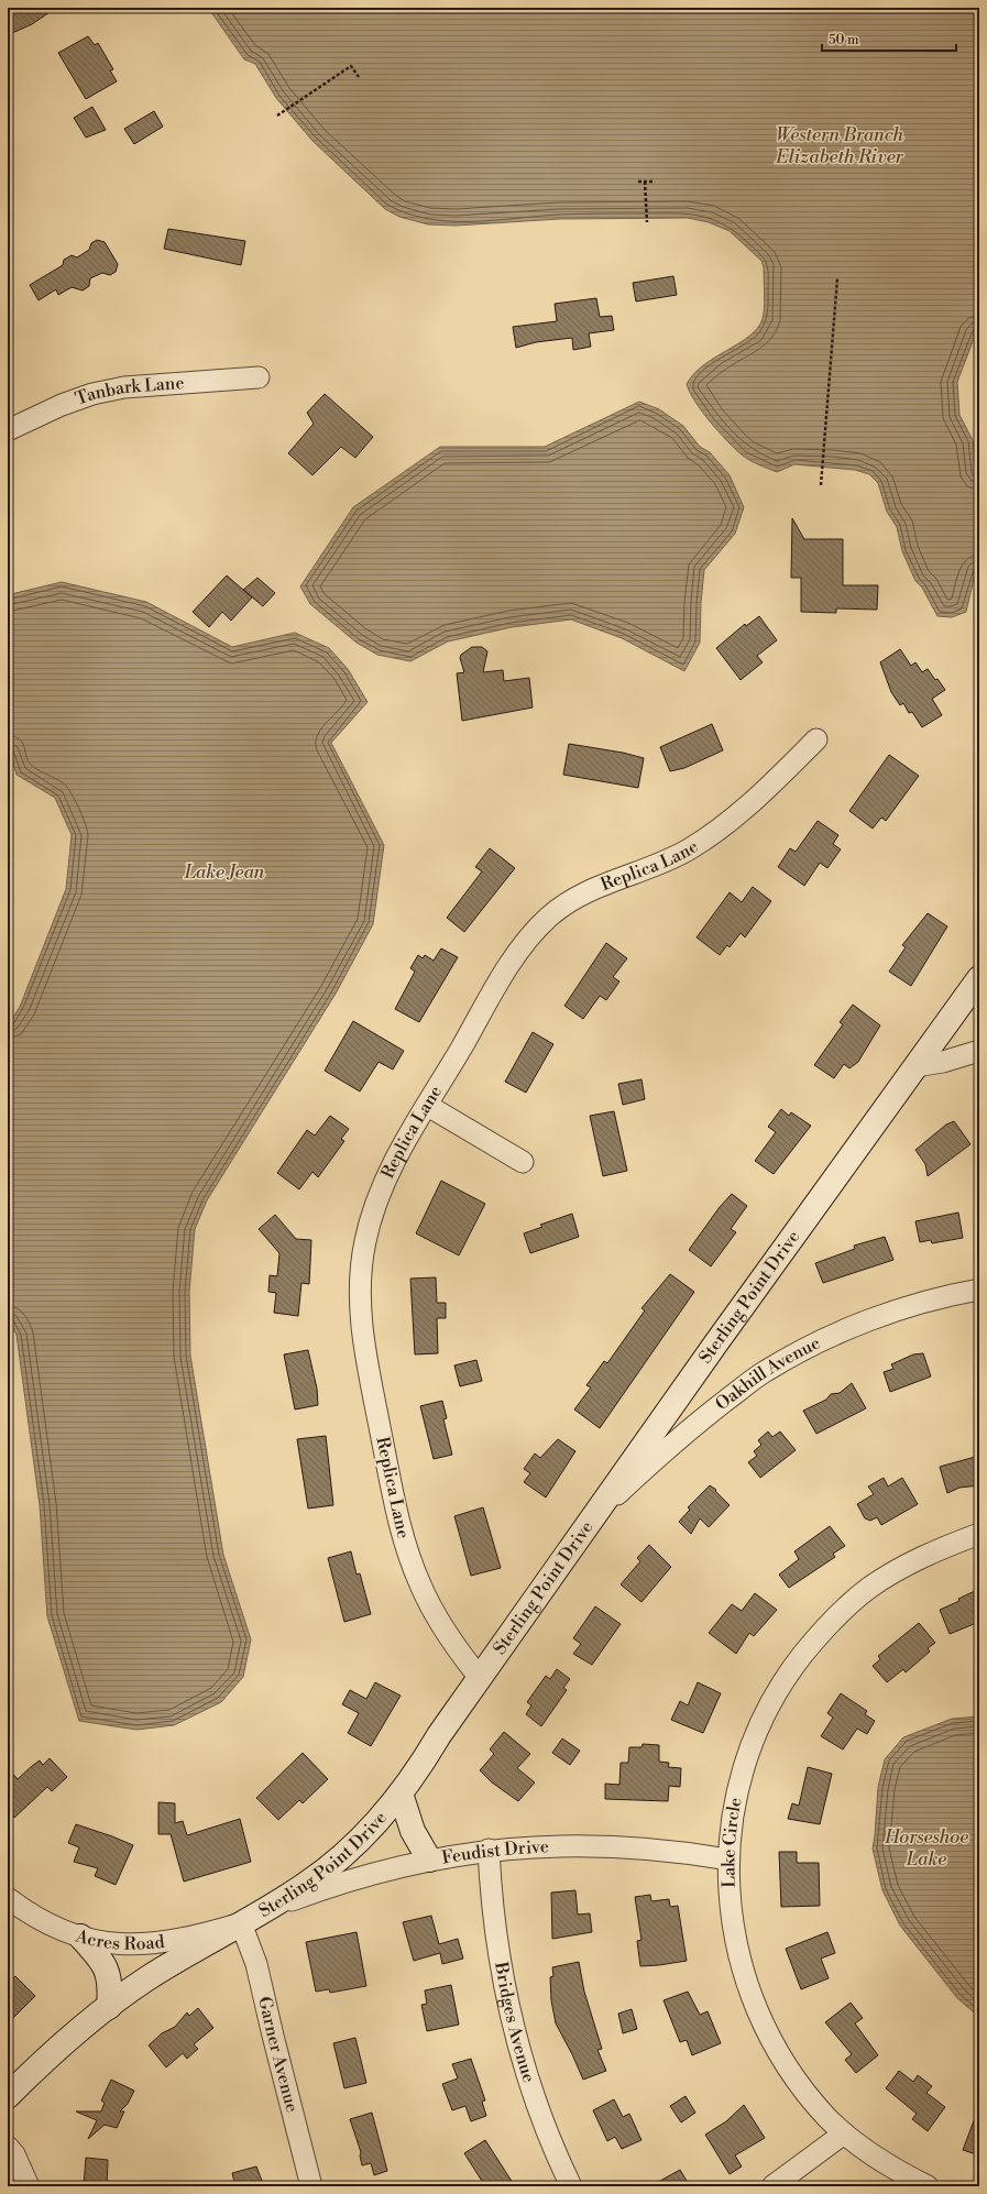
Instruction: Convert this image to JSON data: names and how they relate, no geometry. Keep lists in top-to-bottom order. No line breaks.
{"streets":{"street":["Tanbark Lane","Replica Lane","Sterling Point Drive","Oakhill Avenue","Lake Circle","Feudist Drive","Acres Road","Bridges Avenue","Garner Avenue"]},"crossings":[["Replica Lane","Sterling Point Drive"],["Sterling Point Drive","Oakhill Avenue"],["Sterling Point Drive","Feudist Drive"],["Sterling Point Drive","Acres Road"],["Sterling Point Drive","Garner Avenue"],["Lake Circle","Feudist Drive"],["Feudist Drive","Bridges Avenue"],["Acres Road","Garner Avenue"]],"water":["Western Branch Elizabeth River","Lake Jean","Horseshoe Lake"],"scale_bar":"50 m"}
